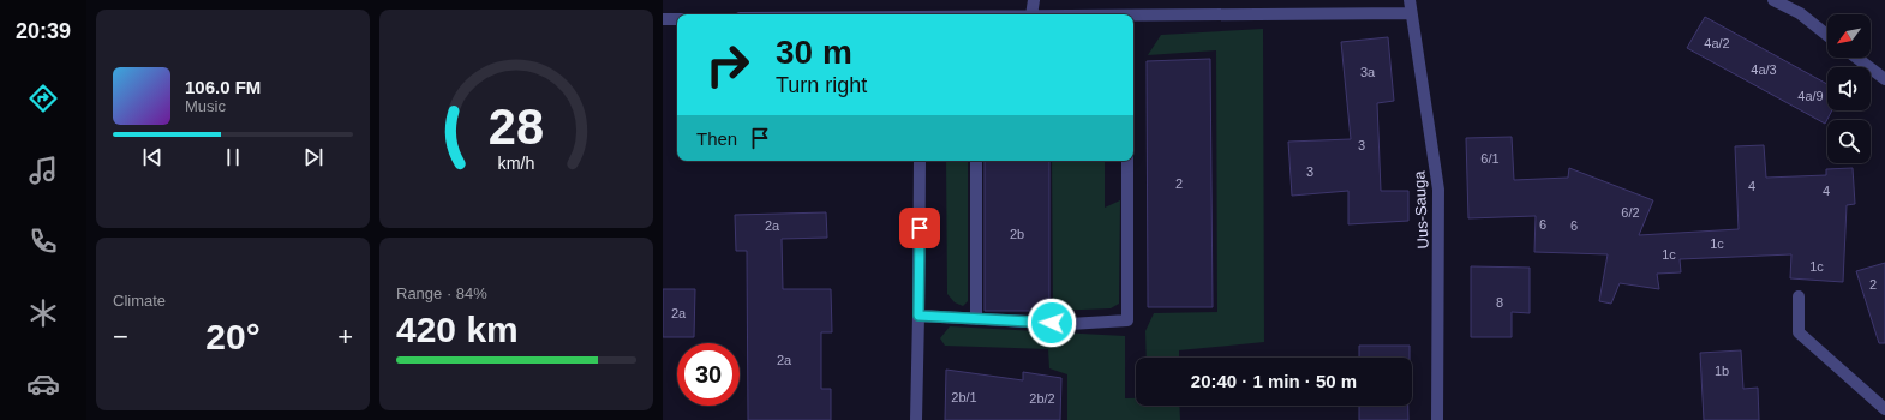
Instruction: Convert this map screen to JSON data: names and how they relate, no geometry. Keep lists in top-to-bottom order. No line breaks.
{"streets":{"street":["Uus-Sauga"]},"house_numbers":["4a/2","4a/3","3a","4a/9","3","6/1","3","2","4","4","6/2","6","2a","6","2b","1c","1c","1c","2","8","2a","2a","1b","2b/1","2b/2"],"north":"bottom left","page":{"tabs":"20:39","turn":["30 m","Turn right"],"song":["106.0 FM","Music"],"then":"Then","tile":["Climate",["Range · 84%","420 km"]],"heat":["−","20°","+"],"limit":"30","trip":"20:40 · 1 min · 50 m","gauge":["28","km/h"]}}
